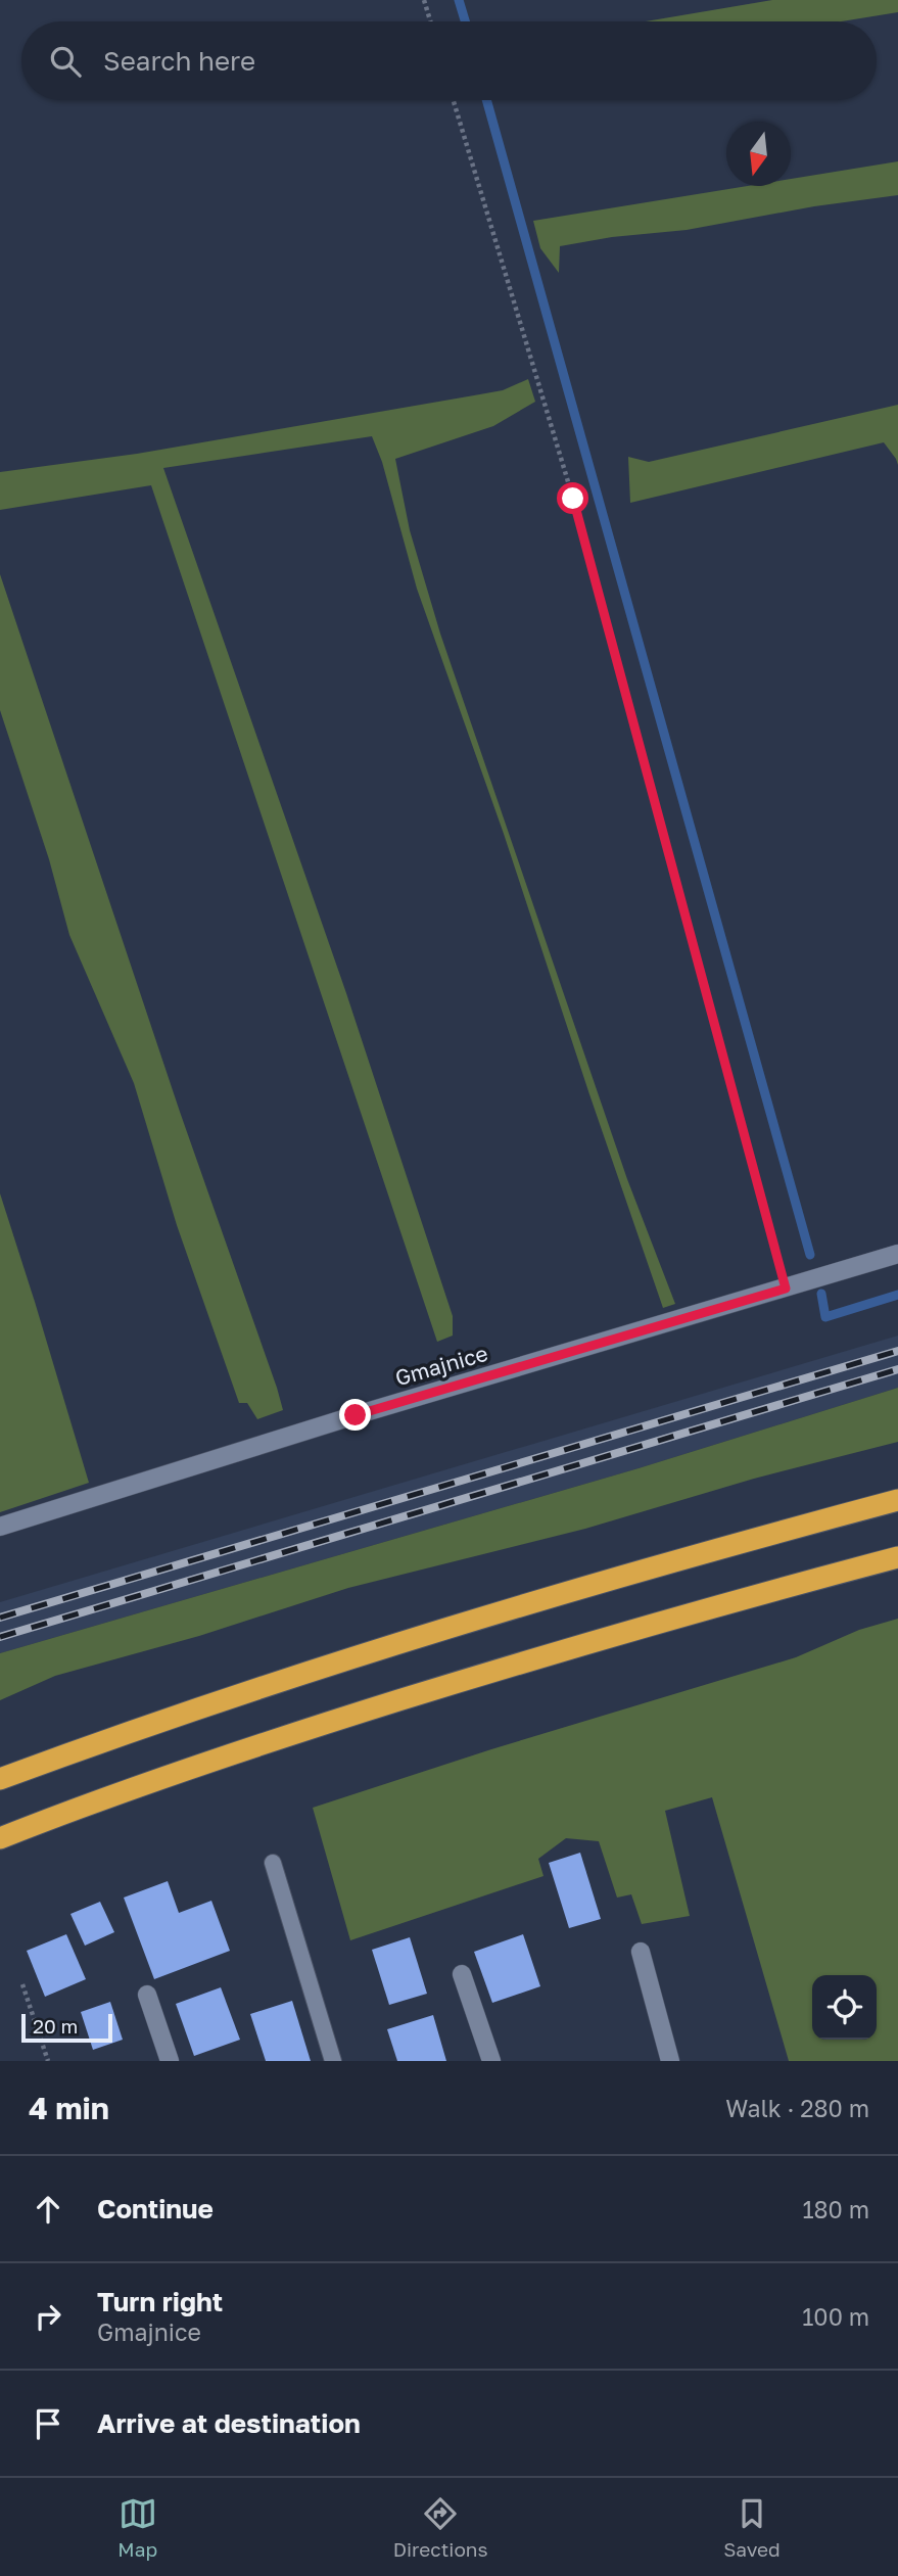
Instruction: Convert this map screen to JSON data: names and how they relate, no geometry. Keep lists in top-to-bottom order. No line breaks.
{"streets":{"street":["Gmajnice"]},"scale_bar":"20 m","north":"bottom","page":{"search":"Search here","scale":"20 m","heading":["4 min","Walk · 280 m"],"list":[["Continue","180 m"],["Turn right","Gmajnice","100 m"],"Arrive at destination"],"nav":["Map","Directions","Saved"]}}
